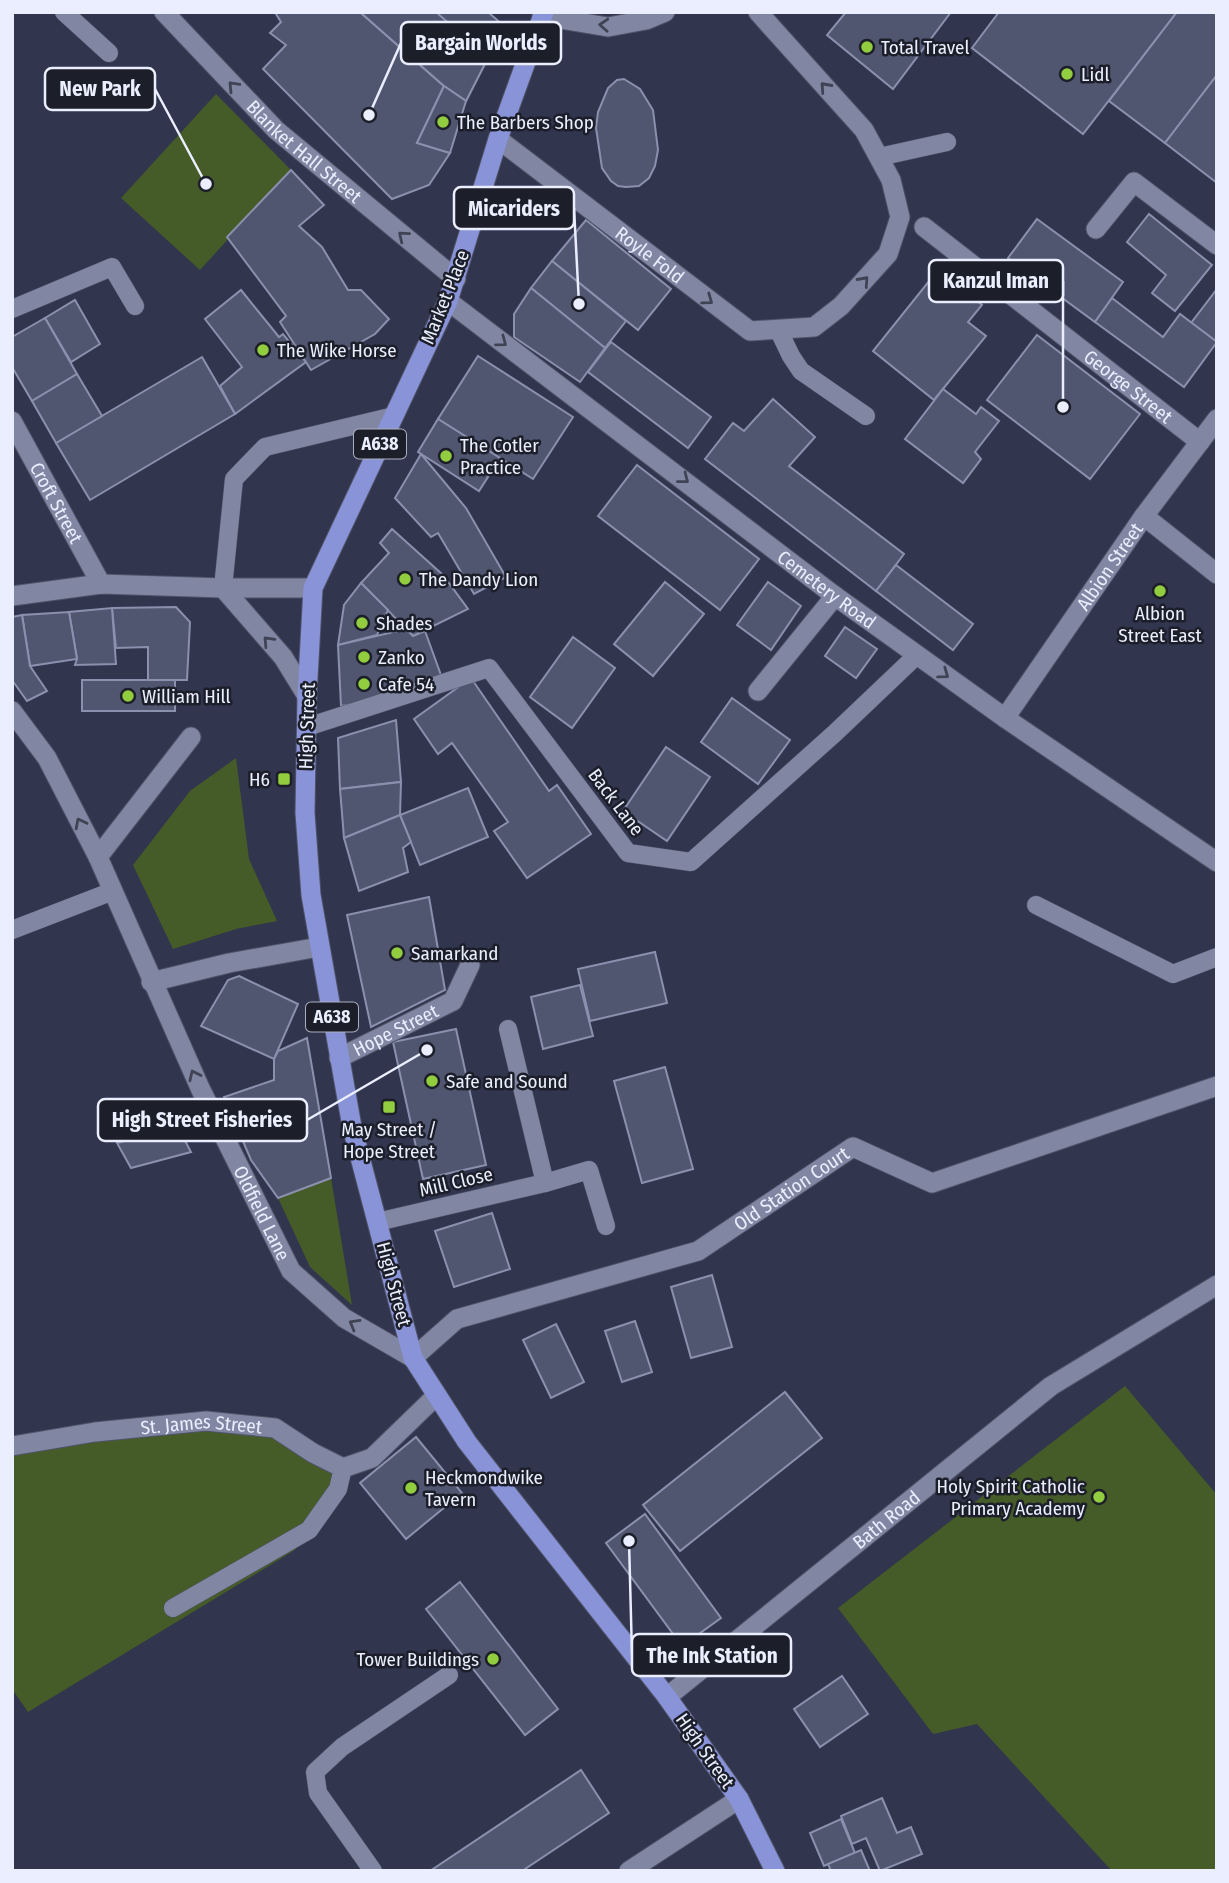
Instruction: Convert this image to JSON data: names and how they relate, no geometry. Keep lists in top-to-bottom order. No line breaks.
{"streets":{"main road":["Market Place","A638","High Street"],"street":["Blanket Hall Street","Royle Fold","George Street","Croft Street","Albion Street","Cemetery Road","Hope Street","Old Station Court","Oldfield Lane","St. James Street","Bath Road"],"lane":["Back Lane","Mill Close"]},"crossings":[["Blanket Hall Street","Market Place"],["Royle Fold","Market Place"],["Market Place","Cemetery Road"],["Market Place","High Street"],["George Street","Albion Street"],["Albion Street","Cemetery Road"],["Cemetery Road","Back Lane"],["High Street","Back Lane"],["High Street","Hope Street"],["High Street","Mill Close"],["High Street","Old Station Court"],["High Street","Oldfield Lane"],["High Street","Bath Road"],["Old Station Court","Oldfield Lane"]],"one_way":["Blanket Hall Street","Cemetery Road","Oldfield Lane"],"places":{"other":["Total Travel","Lidl","Bargain Worlds","The Barbers Shop","New Park","Micariders","The Wike Horse","Kanzul Iman","The Cotler Practice","The Dandy Lion","Albion Street East","Shades","Zanko","Cafe 54","William Hill","Samarkand","High Street Fisheries","Safe and Sound","Heckmondwike Tavern","Holy Spirit Catholic Primary Academy","The Ink Station","Tower Buildings"],"transit":["H6","May Street / Hope Street"]}}
